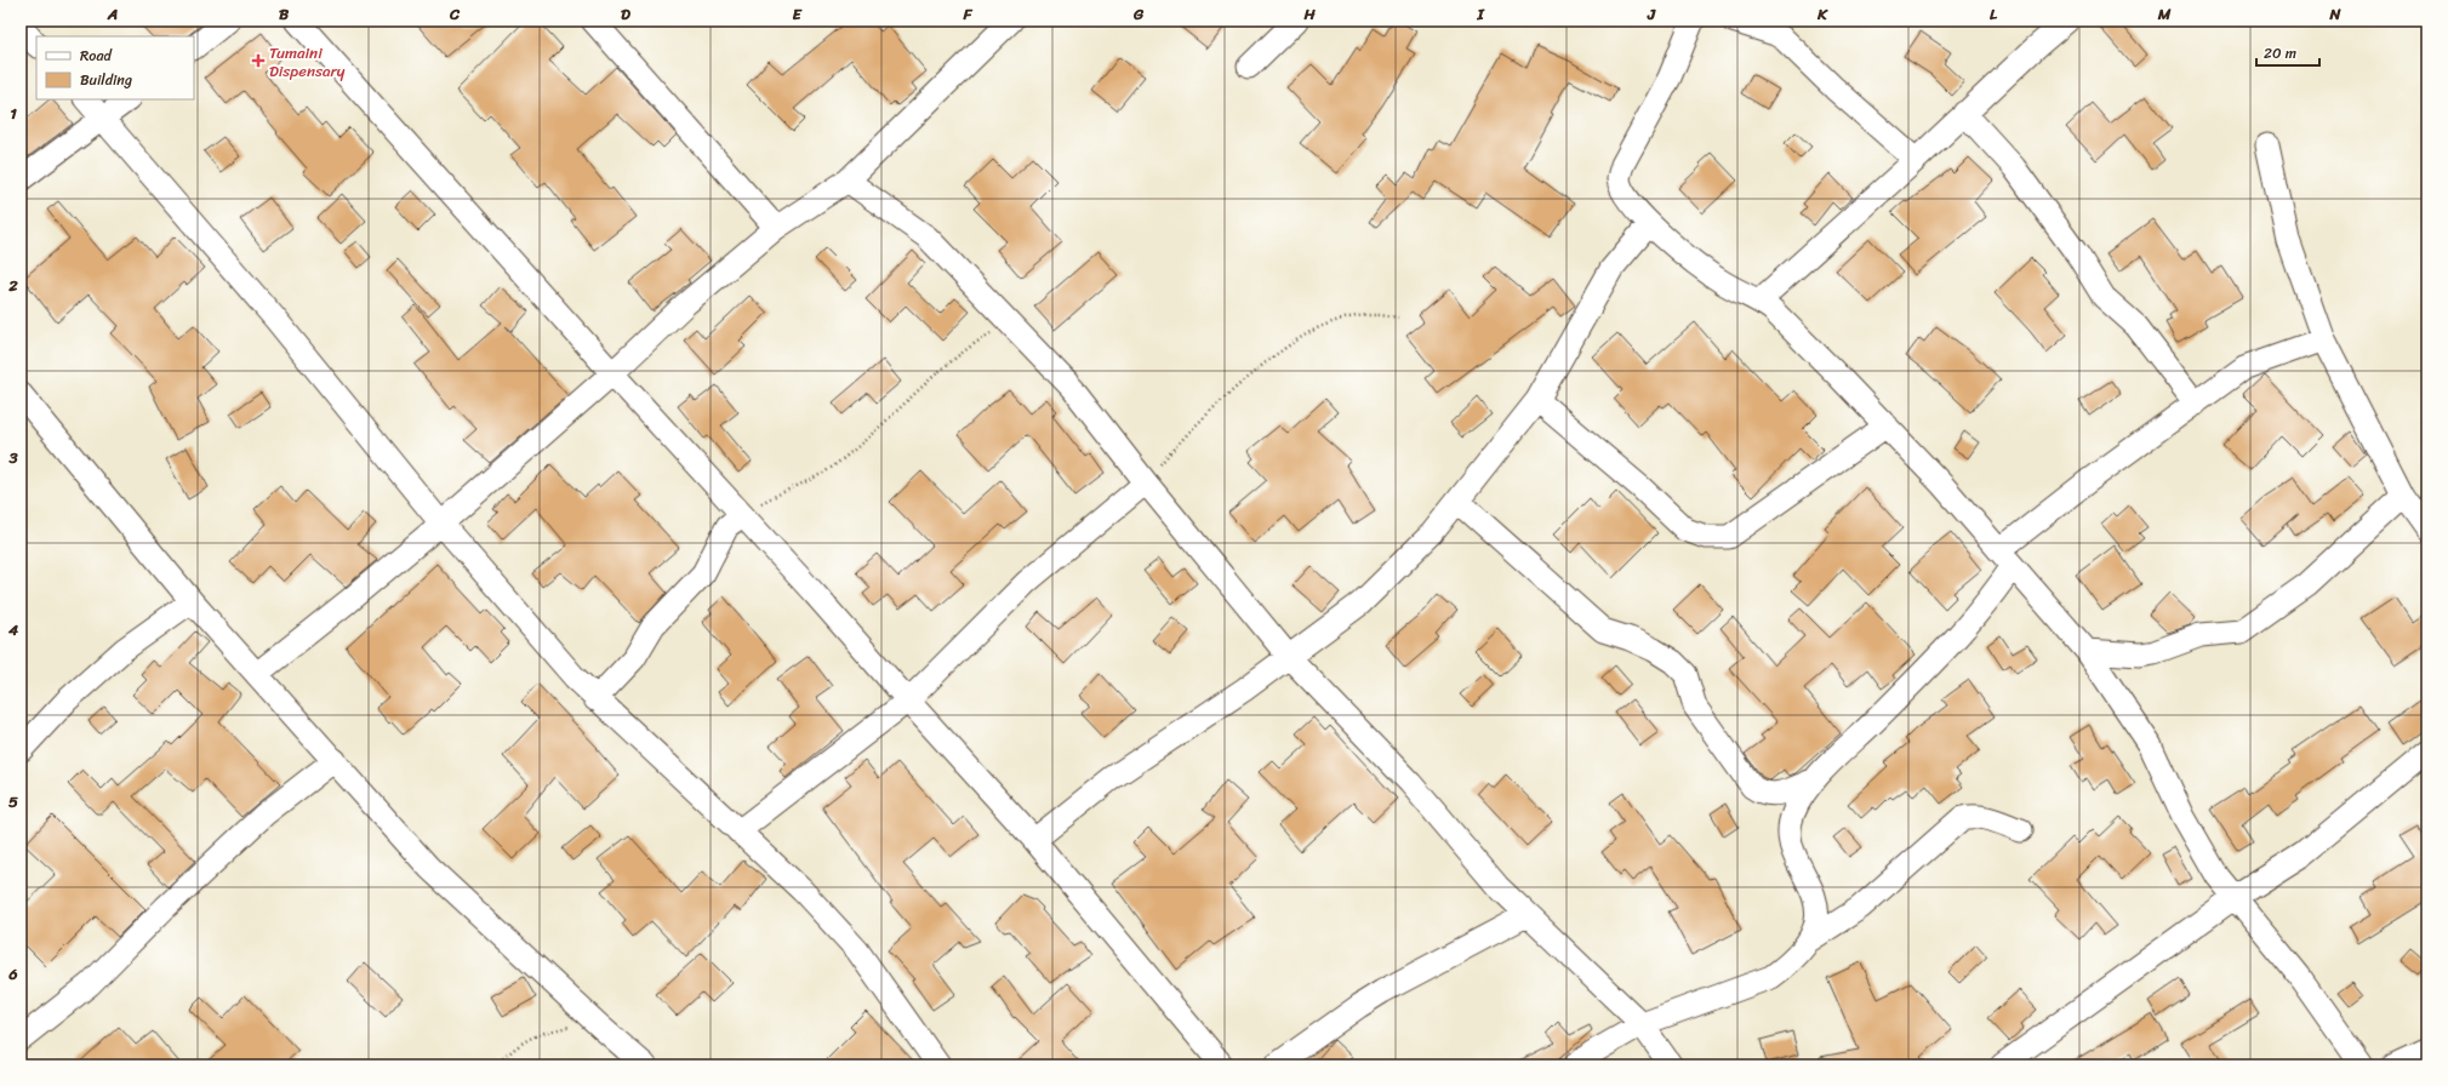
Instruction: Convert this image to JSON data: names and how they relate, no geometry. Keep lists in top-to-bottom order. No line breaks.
{"places":{"health":["Tumaini Dispensary"]},"legend":["Road","Building"],"scale_bar":"20 m","grid":{"columns":["A","B","C","D","E","F","G","H","I","J","K","L","M","N"],"rows":["1","2","3","4","5","6"]}}
